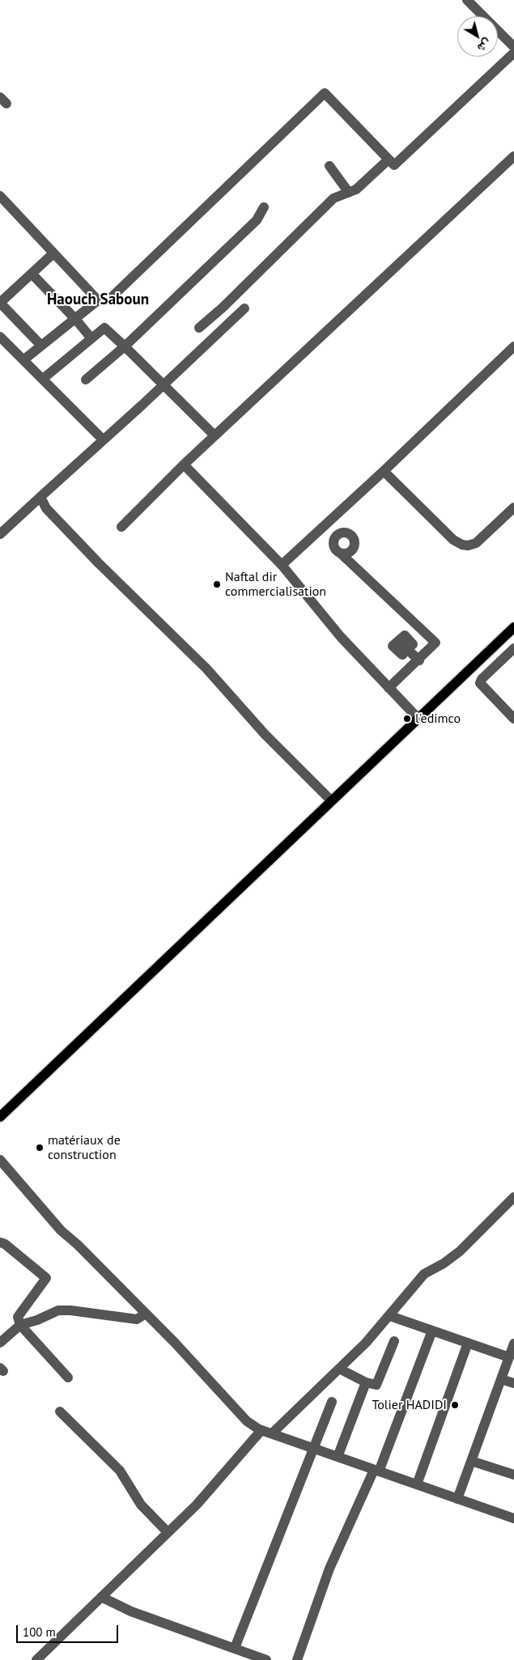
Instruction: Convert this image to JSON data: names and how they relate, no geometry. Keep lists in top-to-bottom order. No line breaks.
{"districts":["Haouch Saboun"],"places":["Naftal dir commercialisation","l'edimco","matériaux de construction","Tolier HADIDI"],"scale_bar":"100 m","north":"bottom right"}
